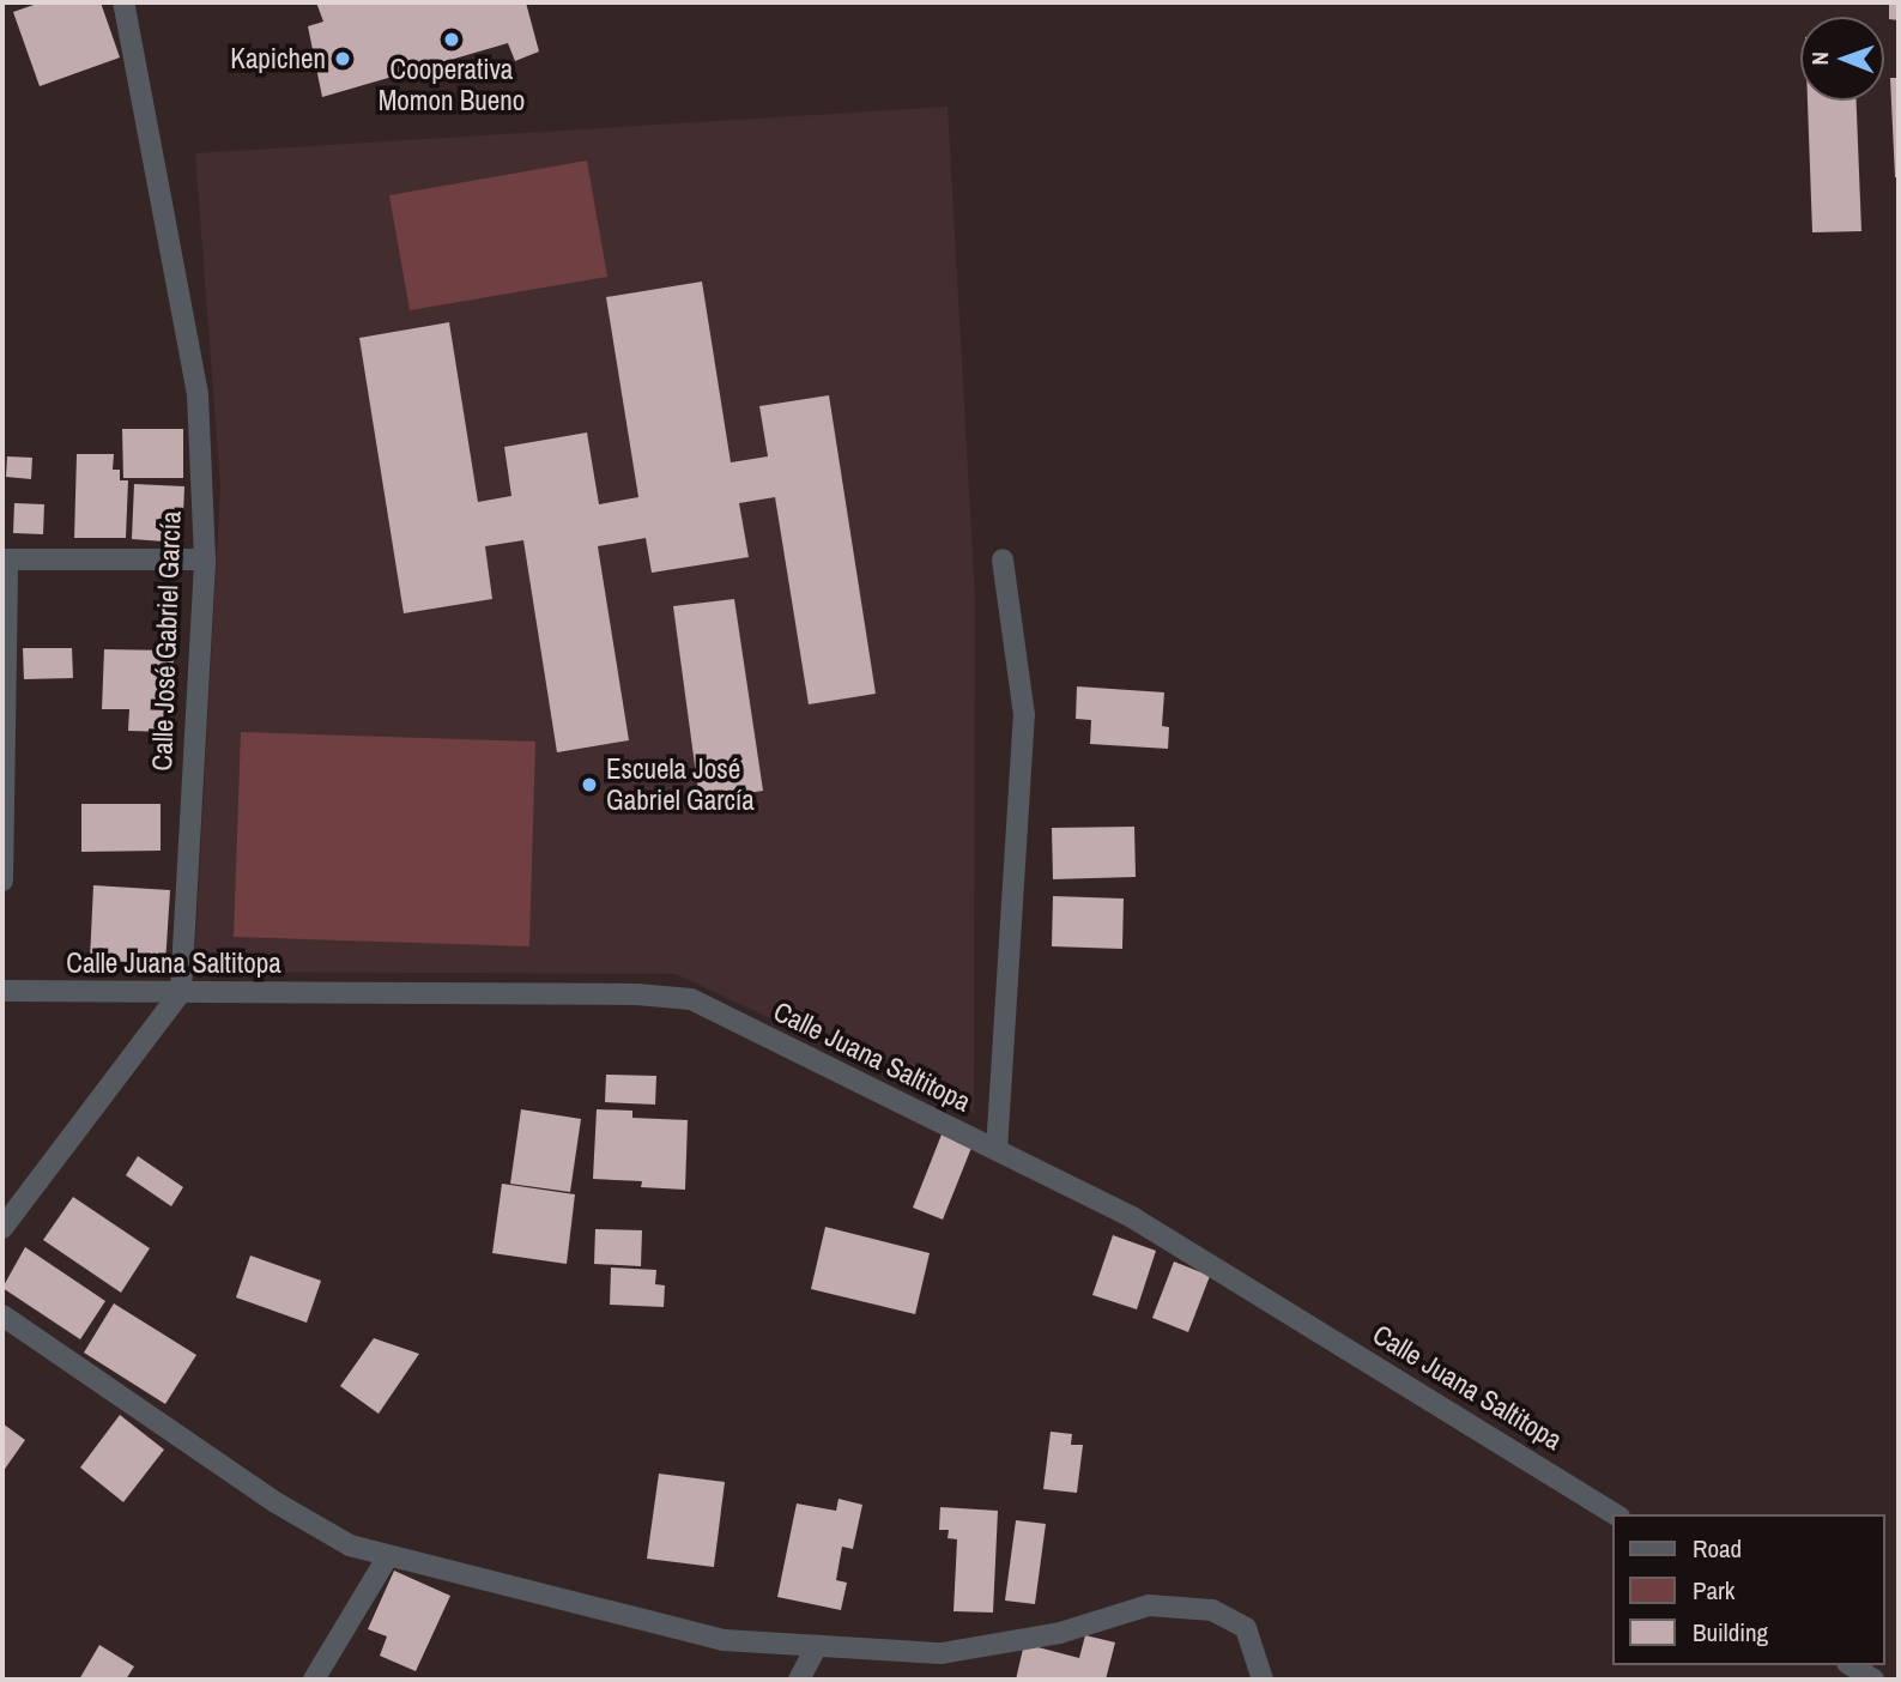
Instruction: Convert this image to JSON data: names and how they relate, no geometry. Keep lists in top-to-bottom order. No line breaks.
{"streets":{"street":["Calle José Gabriel García","Calle Juana Saltitopa"]},"crossings":[["Calle José Gabriel García","Calle Juana Saltitopa"]],"places":["Cooperativa Momon Bueno","Kapichen","Escuela José Gabriel García"],"legend":["Road","Park","Building"],"north":"left"}
